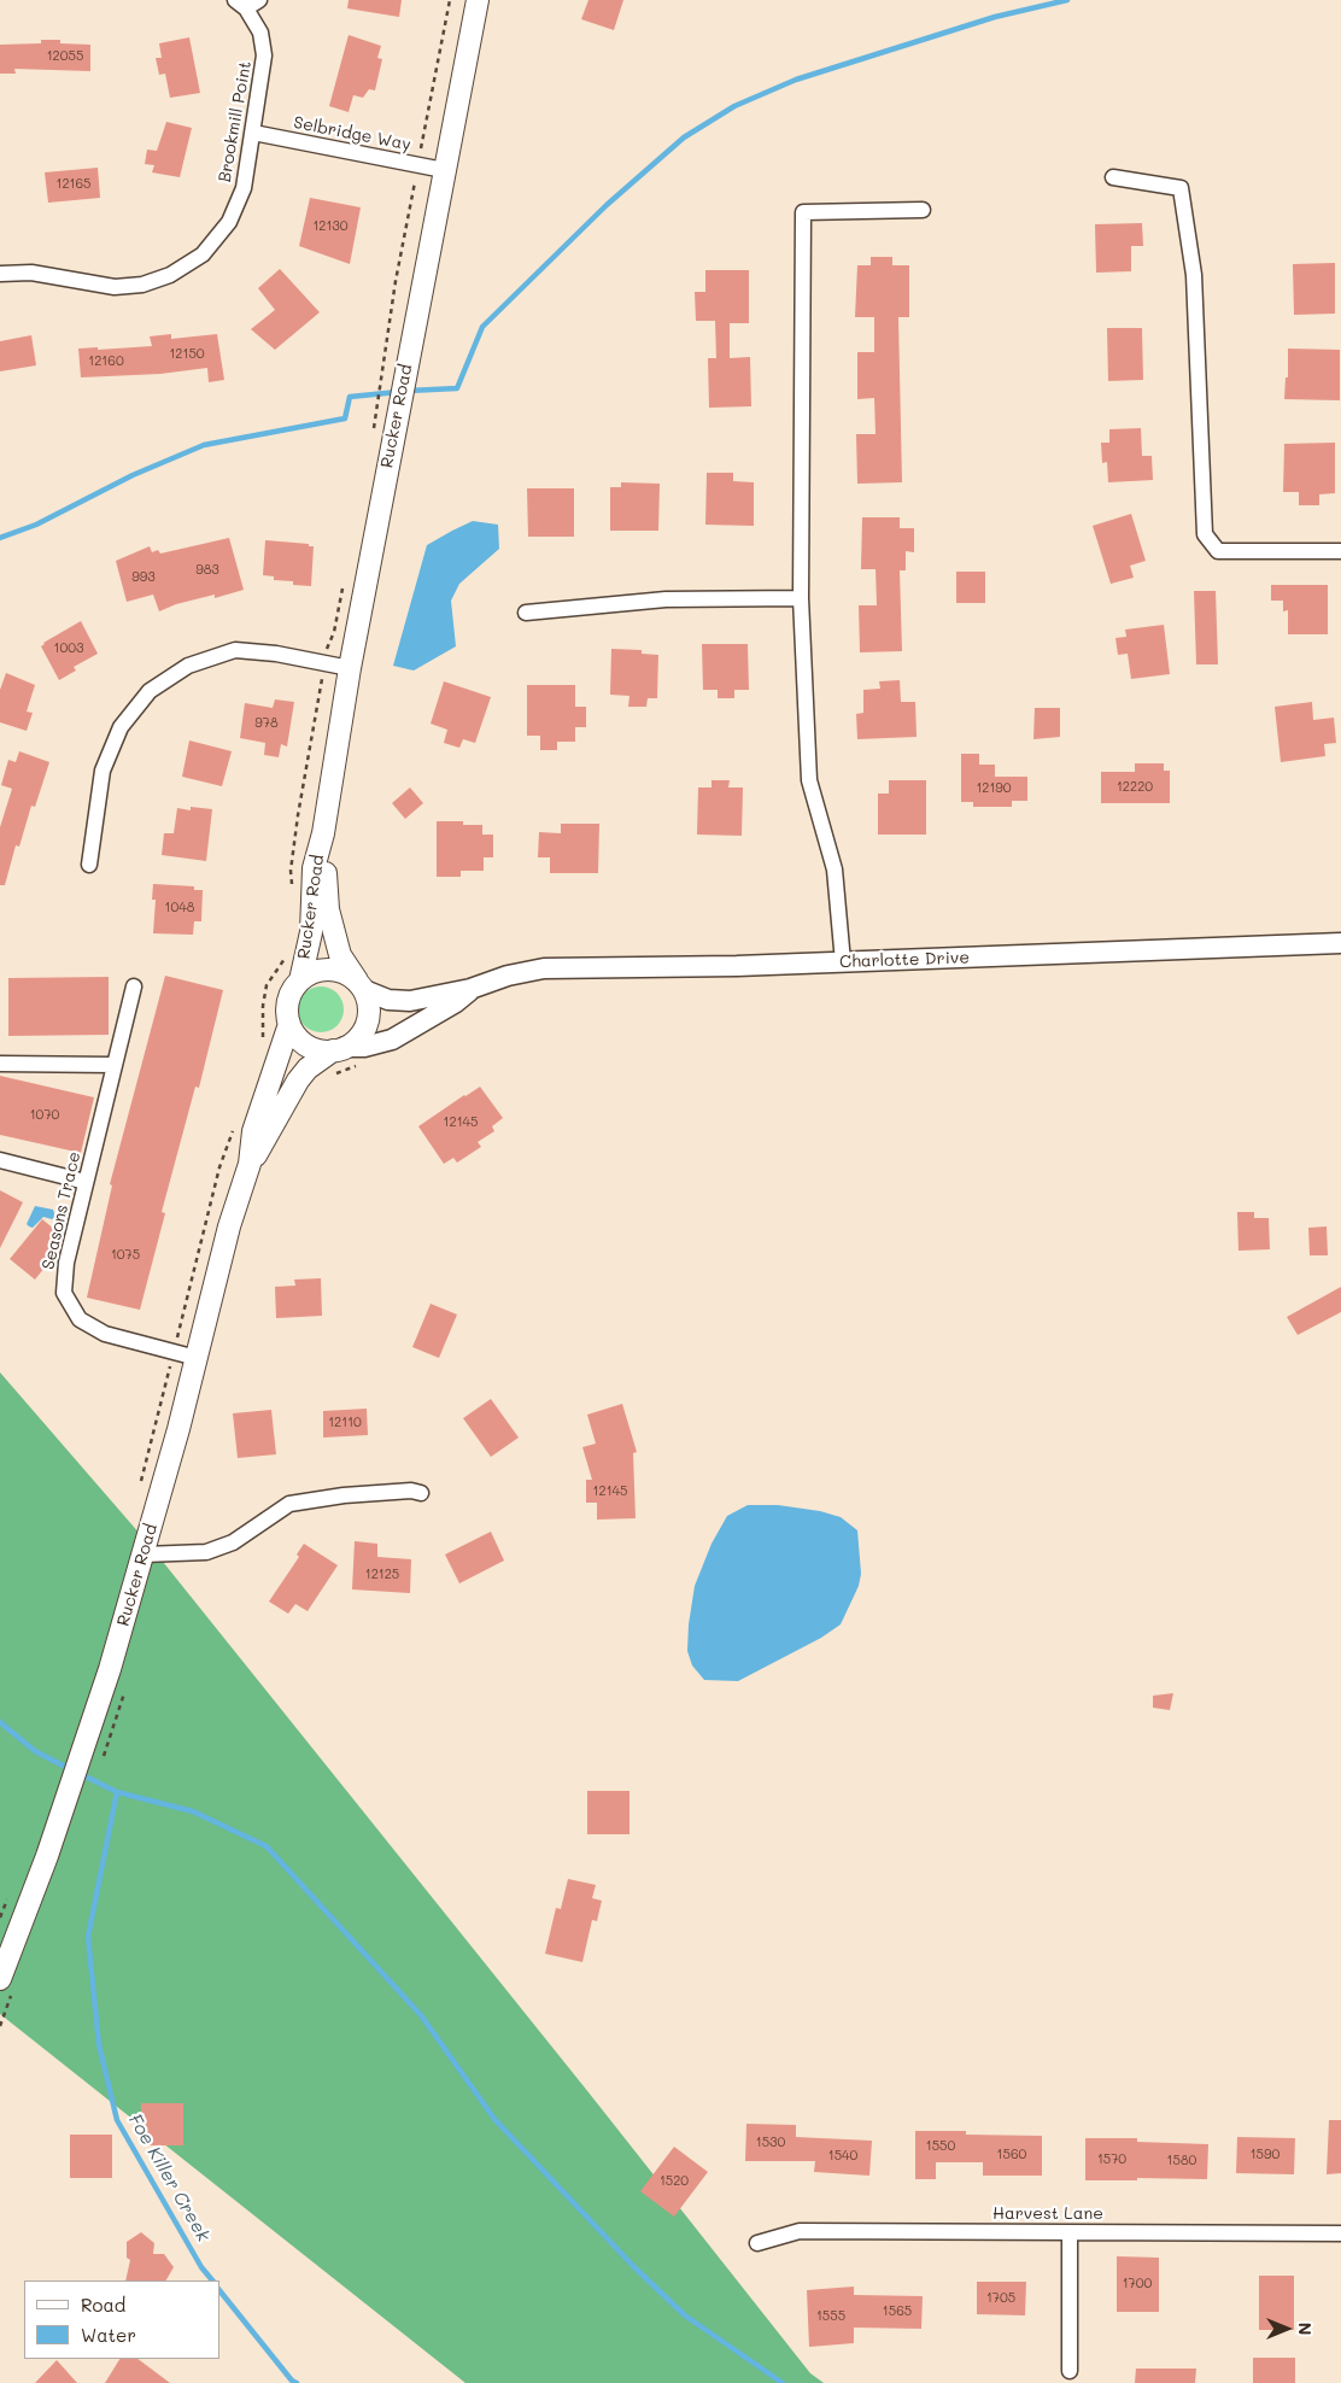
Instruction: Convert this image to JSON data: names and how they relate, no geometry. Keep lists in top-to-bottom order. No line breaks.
{"streets":{"main road":["Rucker Road"],"street":["Brookmill Point","Selbridge Way","Charlotte Drive","Seasons Trace","Harvest Lane"]},"crossings":[["Brookmill Point","Selbridge Way"],["Selbridge Way","Rucker Road"],["Rucker Road","Charlotte Drive"],["Rucker Road","Seasons Trace"]],"water":["Foe Killer Creek"],"house_numbers":["12055","12165","12130","12150","12160","983","993","1003","978","12220","12190","1048","1070","12145","1075","12110","12145","12125","1530","1550","1560","1590","1540","1570","1580","1520","1700","1705","1565","1555"],"legend":["Road","Water"],"north":"right"}
